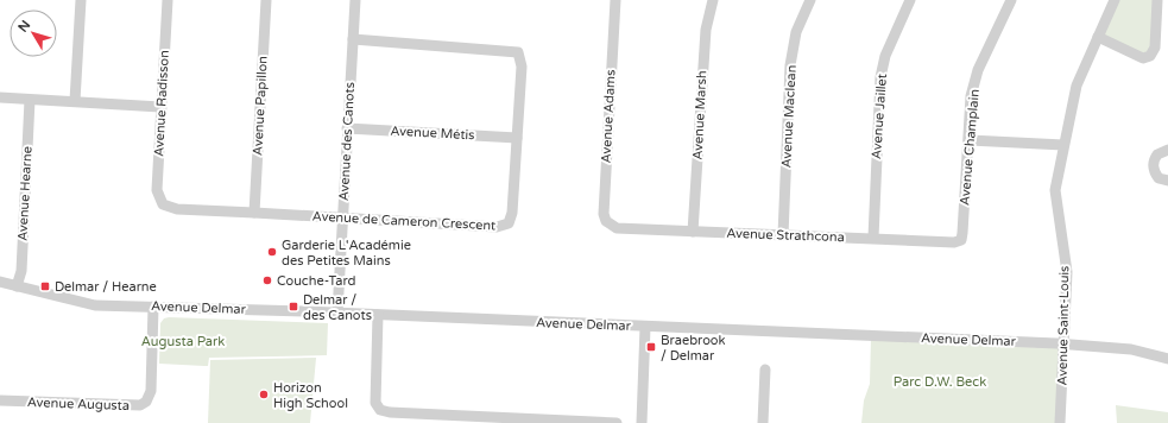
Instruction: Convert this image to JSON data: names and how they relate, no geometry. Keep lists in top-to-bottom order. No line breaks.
{"streets":{"street":["Avenue Radisson","Avenue Papillon","Avenue Marsh","Avenue Adams","Avenue Maclean","Avenue Jaillet","Avenue Métis","Avenue des Canots","Avenue Champlain","Avenue Hearne","Avenue de Cameron Crescent","Avenue Strathcona","Avenue Delmar","Avenue Saint-Louis","Avenue Augusta"]},"crossings":[["Avenue Radisson","Avenue de Cameron Crescent"],["Avenue Papillon","Avenue de Cameron Crescent"],["Avenue Marsh","Avenue Strathcona"],["Avenue Adams","Avenue Strathcona"],["Avenue Maclean","Avenue Strathcona"],["Avenue Jaillet","Avenue Strathcona"],["Avenue Métis","Avenue des Canots"],["Avenue Métis","Avenue de Cameron Crescent"],["Avenue des Canots","Avenue de Cameron Crescent"],["Avenue des Canots","Avenue Delmar"],["Avenue Champlain","Avenue Strathcona"],["Avenue Hearne","Avenue Delmar"],["Avenue Delmar","Avenue Saint-Louis"],["Avenue Delmar","Avenue Augusta"]],"parks":["Augusta Park","Parc D.W. Beck"],"places":{"other":["Garderie L'Académie des Petites Mains","Couche-Tard","Horizon High School"],"transit":["Delmar / Hearne","Delmar / des Canots","Braebrook / Delmar"]},"north":"top left"}
